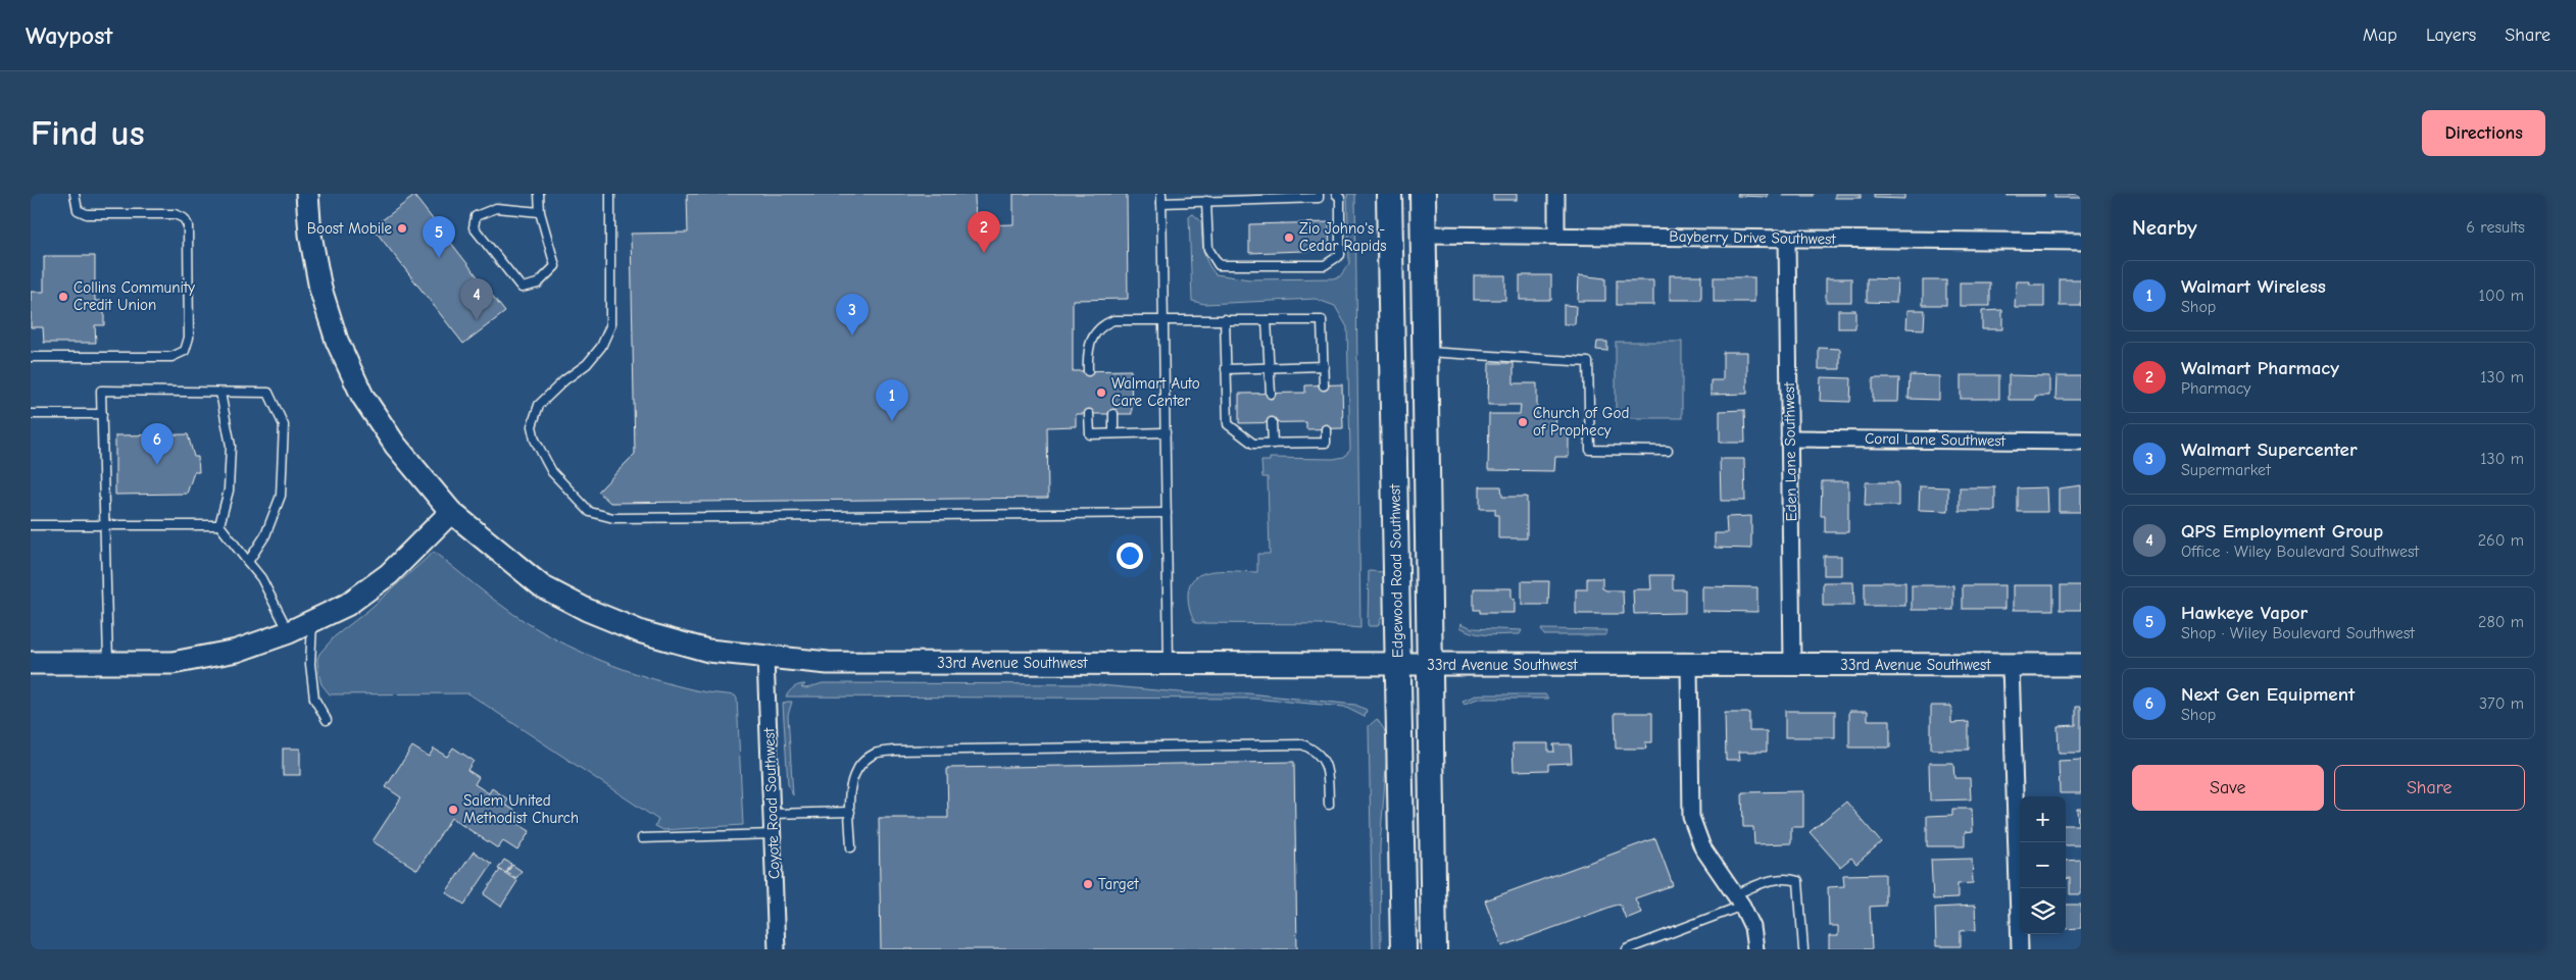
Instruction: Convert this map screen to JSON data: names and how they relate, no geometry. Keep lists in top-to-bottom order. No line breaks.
{"streets":{"main road":["Edgewood Road Southwest"],"street":["Bayberry Drive Southwest","Coral Lane Southwest","Eden Lane Southwest","33rd Avenue Southwest","Coyote Road Southwest"]},"crossings":[["Bayberry Drive Southwest","Eden Lane Southwest"],["Bayberry Drive Southwest","Edgewood Road Southwest"],["Coral Lane Southwest","Eden Lane Southwest"],["Eden Lane Southwest","33rd Avenue Southwest"],["Edgewood Road Southwest","33rd Avenue Southwest"],["33rd Avenue Southwest","Coyote Road Southwest"]],"places":["Boost Mobile","Zio Johno's - Cedar Rapids","Collins Community Credit Union","Walmart Auto Care Center","Church of God of Prophecy","Salem United Methodist Church","Target"],"page":{"header":"Waypost","nav":["Map","Layers","Share"],"buttons":["Directions",["Save","Share"]],"title":"Find us","heading":["Nearby","6 results"],"pins":["2","5","4","3","1","6"],"list":[{"mark":"1","name":"Walmart Wireless","note":"Shop","value":"100 m"},{"mark":"2","name":"Walmart Pharmacy","note":"Pharmacy","value":"130 m"},{"mark":"3","name":"Walmart Supercenter","note":"Supermarket","value":"130 m"},{"mark":"4","name":"QPS Employment Group","note":"Office · Wiley Boulevard Southwest","value":"260 m"},{"mark":"5","name":"Hawkeye Vapor","note":"Shop · Wiley Boulevard Southwest","value":"280 m"},{"mark":"6","name":"Next Gen Equipment","note":"Shop","value":"370 m"}],"map_buttons":["+","−"]}}
